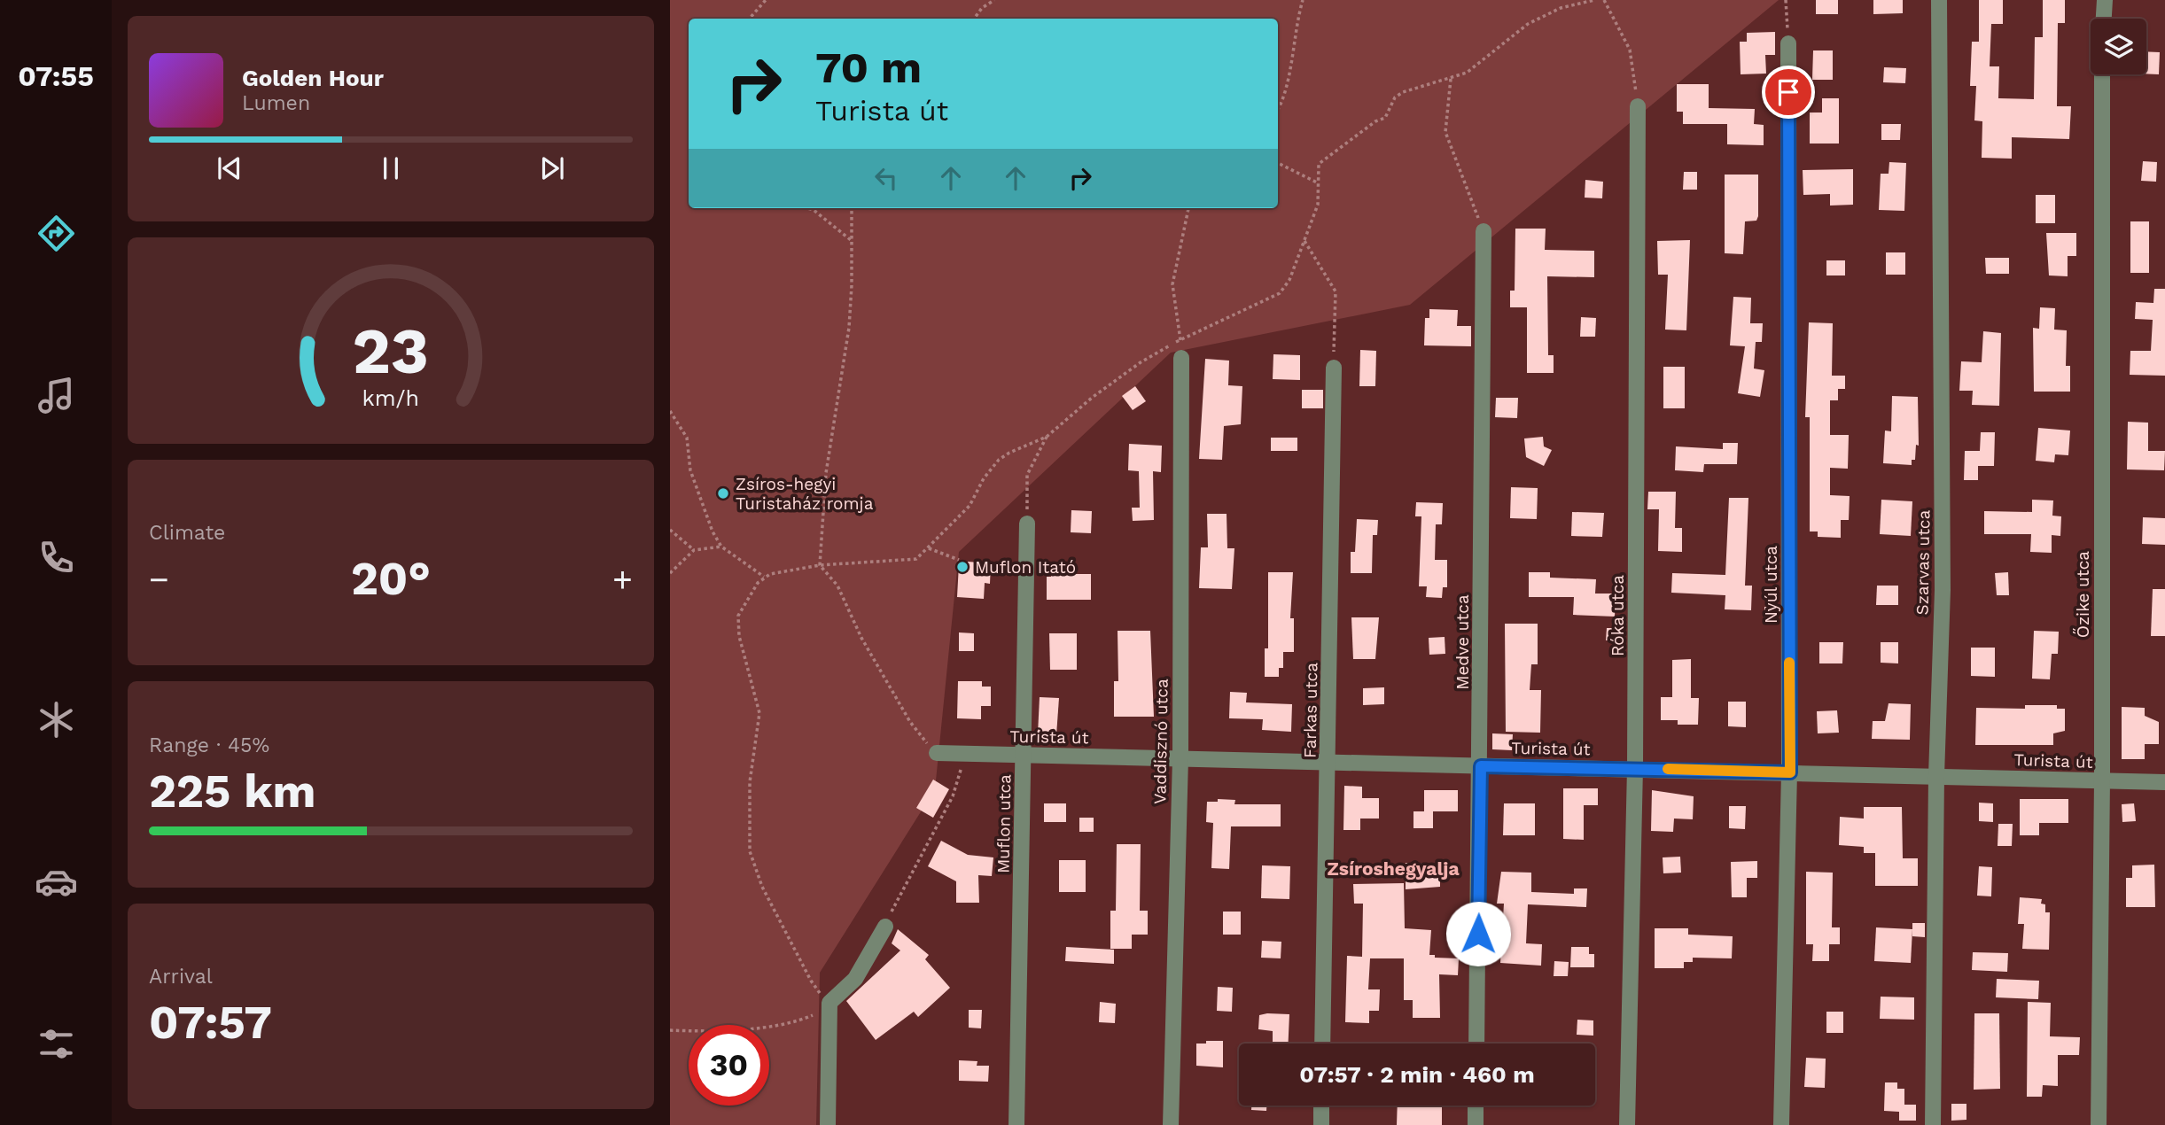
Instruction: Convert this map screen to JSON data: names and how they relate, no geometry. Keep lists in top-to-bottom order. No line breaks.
{"streets":{"street":["Szarvas utca","Nyúl utca","Őzike utca","Róka utca","Medve utca","Farkas utca","Turista út","Vaddisznó utca","Muflon utca"]},"crossings":[["Szarvas utca","Turista út"],["Nyúl utca","Turista út"],["Őzike utca","Turista út"],["Róka utca","Turista út"],["Medve utca","Turista út"],["Farkas utca","Turista út"],["Turista út","Vaddisznó utca"],["Turista út","Muflon utca"]],"districts":["Zsíroshegyalja"],"places":["Zsíros-hegyi Turistaház romja","Muflon Itató"],"page":{"tabs":"07:55","turn":["70 m","Turista út"],"song":["Golden Hour","Lumen"],"tile":["Climate",["Range · 45%","225 km"],["Arrival","07:57"]],"heat":["−","20°","+"],"limit":"30","trip":"07:57 · 2 min · 460 m","gauge":["23","km/h"]}}
